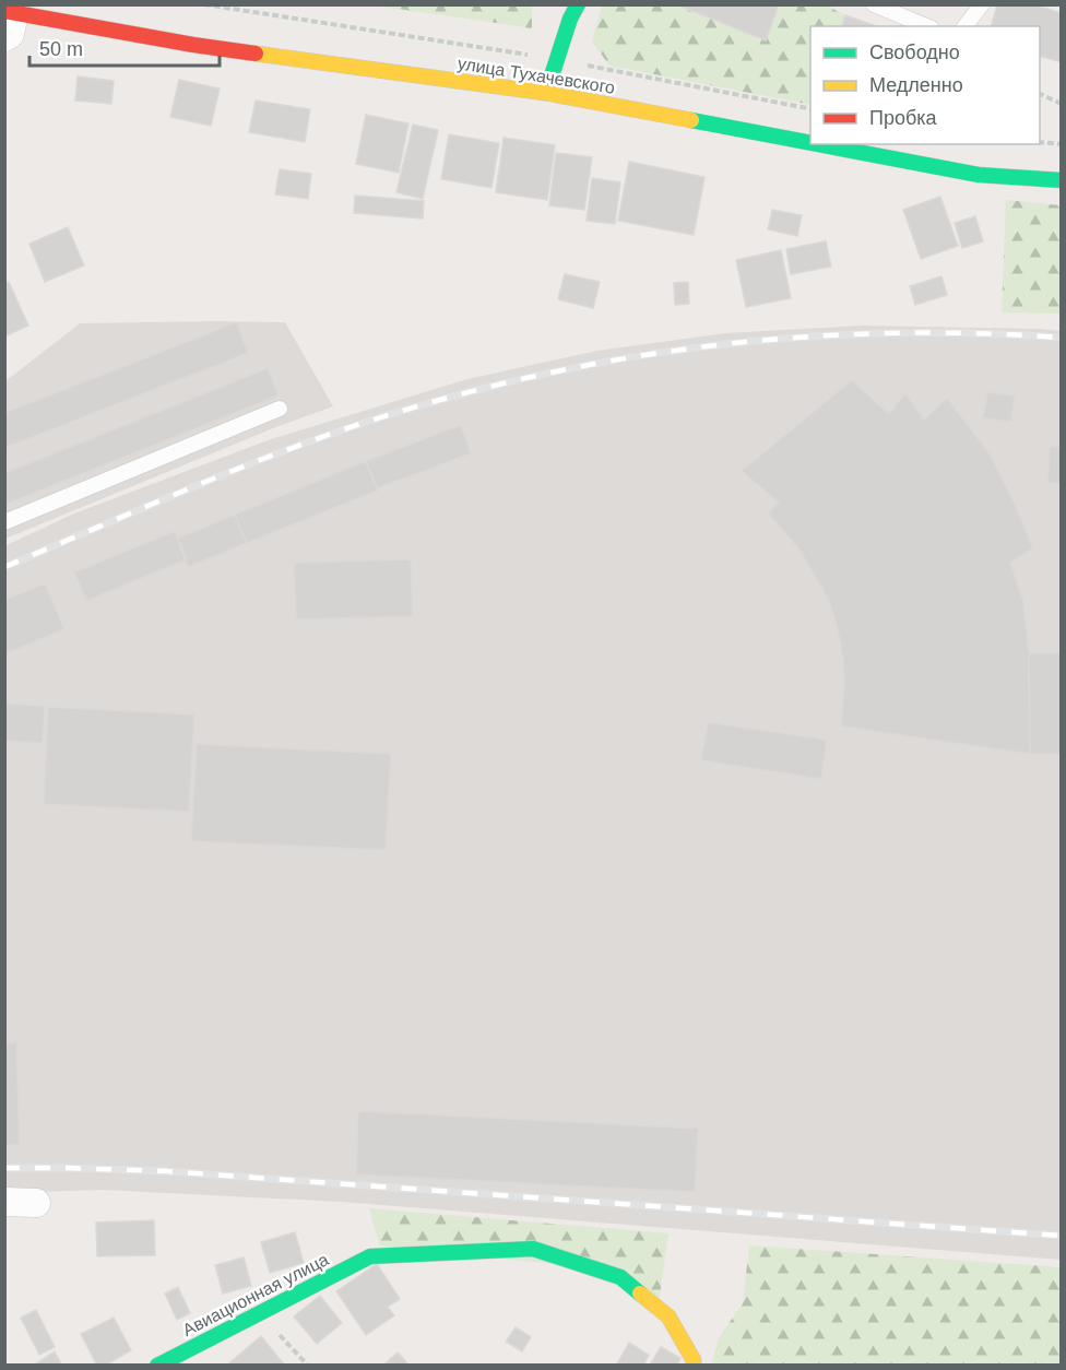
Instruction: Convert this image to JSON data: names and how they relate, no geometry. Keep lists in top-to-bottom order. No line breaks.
{"streets":{"main road":["улица Тухачевского","Авиационная улица"]},"legend":["Свободно","Медленно","Пробка"],"scale_bar":"50 m"}
